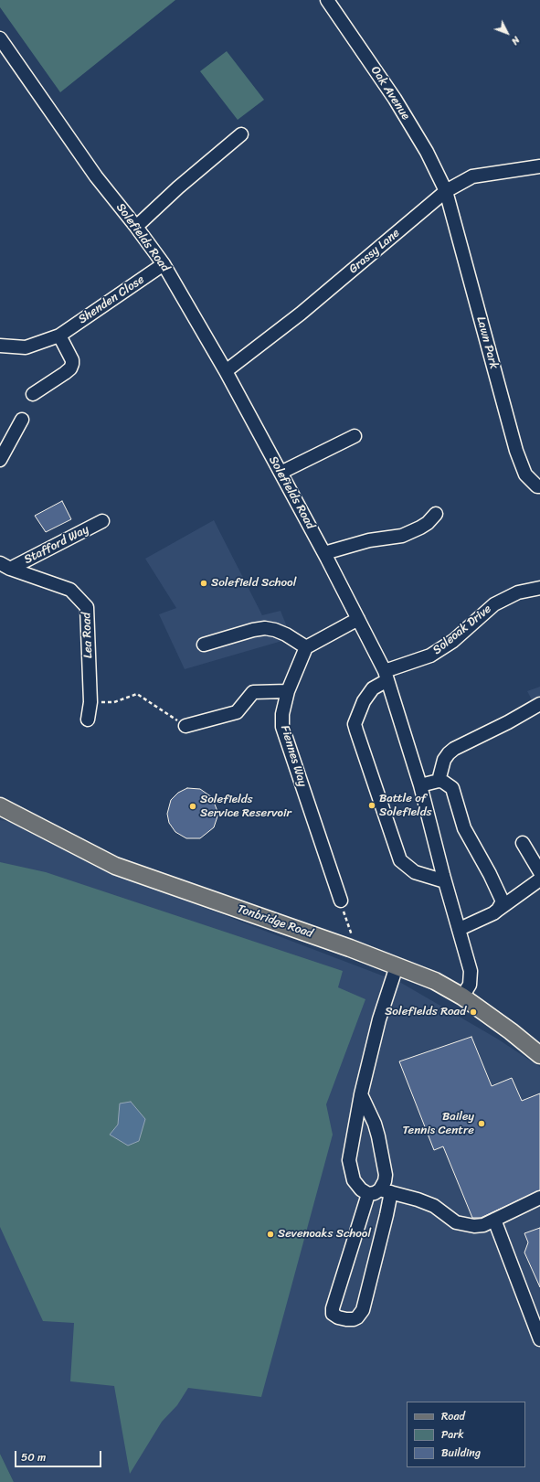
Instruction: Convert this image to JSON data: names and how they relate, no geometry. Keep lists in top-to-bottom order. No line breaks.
{"streets":{"main road":["Tonbridge Road"],"street":["Oak Avenue","Solefields Road","Grassy Lane","Shenden Close","Lawn Park","Stafford Way","Soleoak Drive","Lea Road","Fiennes Way"]},"crossings":[["Oak Avenue","Grassy Lane"],["Oak Avenue","Lawn Park"],["Solefields Road","Grassy Lane"],["Solefields Road","Shenden Close"],["Solefields Road","Soleoak Drive"],["Solefields Road","Tonbridge Road"],["Grassy Lane","Lawn Park"],["Stafford Way","Lea Road"]],"places":["Solefield School","Battle of Solefields","Solefields Service Reservoir","Solefields Road","Bailey Tennis Centre","Sevenoaks School"],"legend":["Road","Park","Building"],"scale_bar":"50 m","north":"bottom right"}
